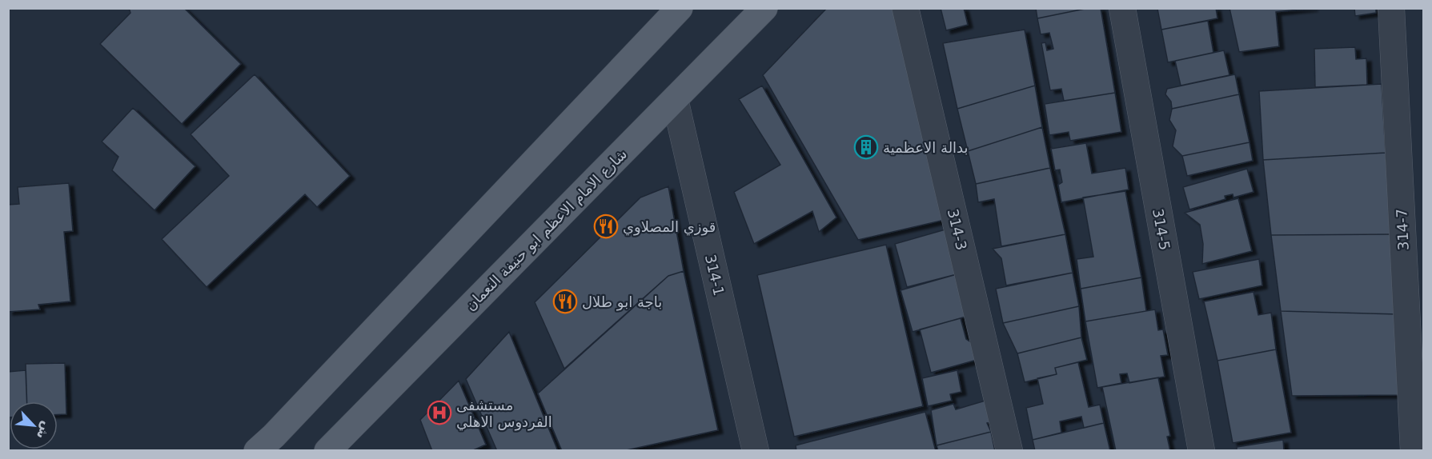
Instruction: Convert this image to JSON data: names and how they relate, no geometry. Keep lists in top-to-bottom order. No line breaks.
{"streets":{"main road":["شارع الامام الاعظم ابو حنيفة النعمان"],"street":["314-3","314-5","314-7","314-1"]},"crossings":[["شارع الامام الاعظم ابو حنيفة النعمان","314-1"]],"places":{"building":["بدالة الاعظمية"],"restaurant":["قوزي المصلاوي","باجة ابو طلال"],"hospital":["مستشفى الفردوس الاهلي"]},"north":"bottom right"}
